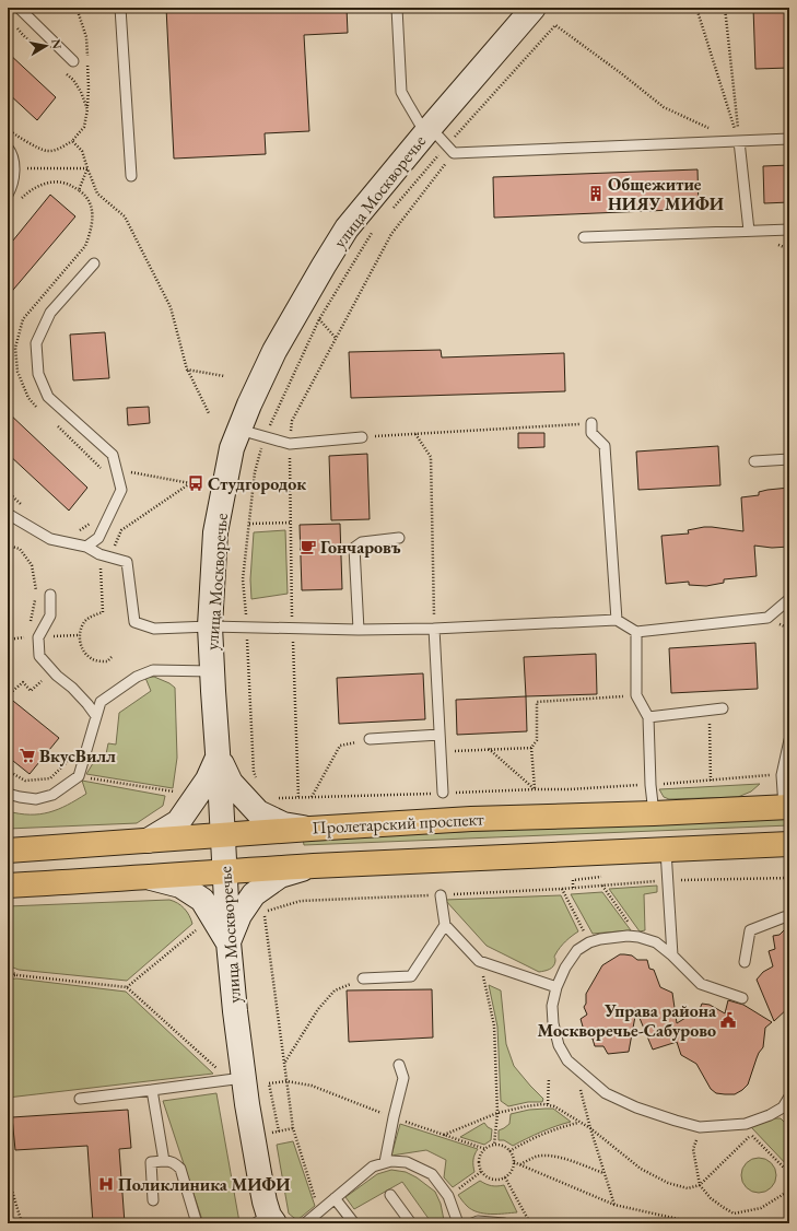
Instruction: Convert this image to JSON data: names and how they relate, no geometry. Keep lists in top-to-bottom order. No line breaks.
{"streets":{"main road":["улица Москворечье","Пролетарский проспект"]},"crossings":[["улица Москворечье","Пролетарский проспект"]],"places":{"building":["Общежитие НИЯУ МИФИ"],"bus stop":["Студгородок"],"cafe":["Гончаровъ"],"supermarket":["ВкусВилл"],"public building":["Управа района Москворечье-Сабурово"],"hospital":["Поликлиника МИФИ"]},"north":"right"}
